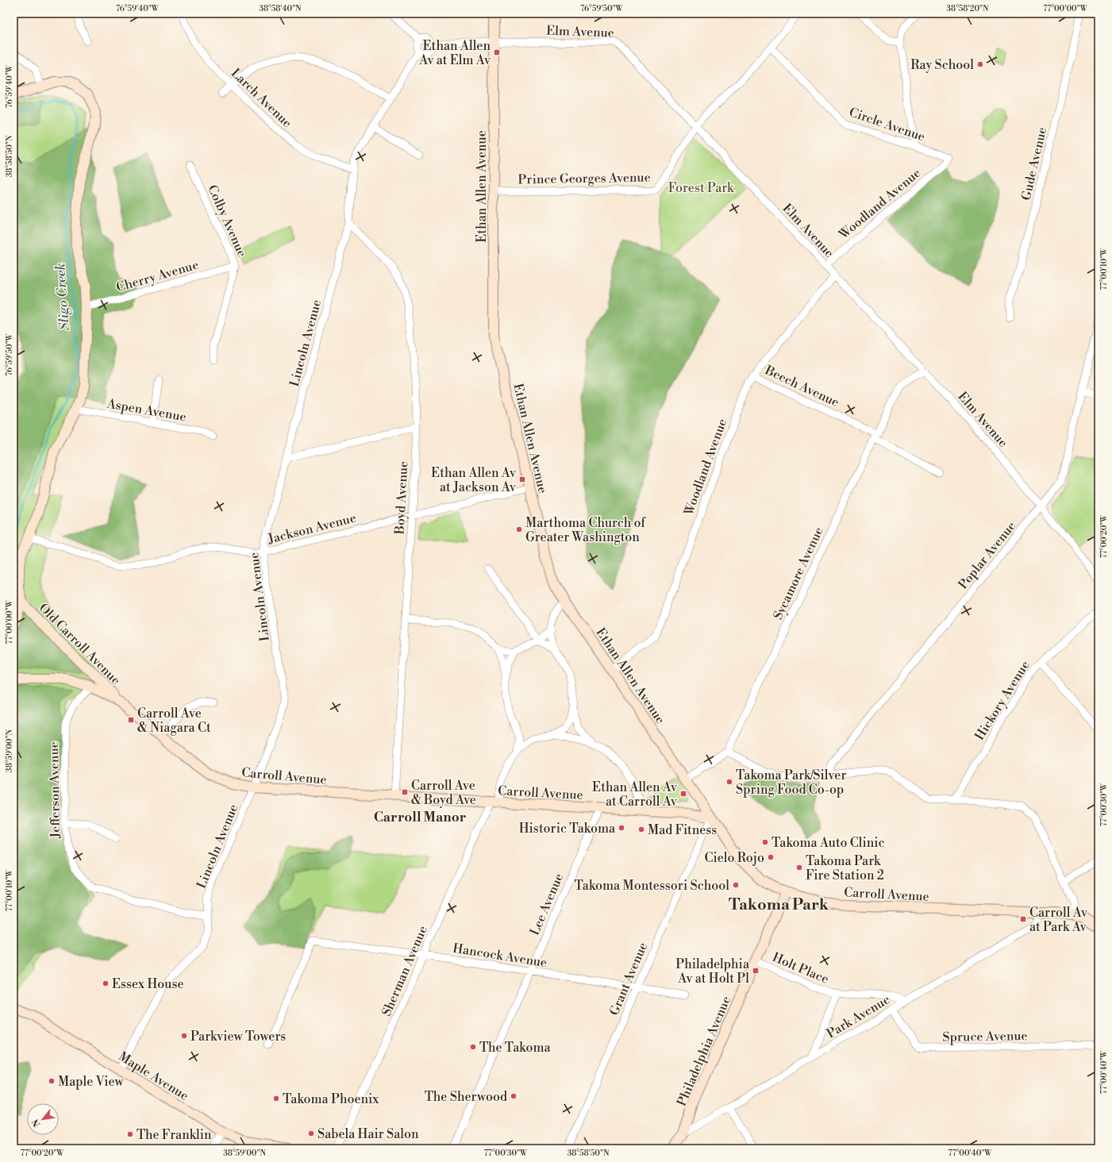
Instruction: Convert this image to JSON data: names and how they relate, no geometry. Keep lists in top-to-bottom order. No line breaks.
{"streets":{"main road":["Ethan Allen Avenue","Old Carroll Avenue","Carroll Avenue","Philadelphia Avenue","Maple Avenue"],"street":["Elm Avenue","Larch Avenue","Circle Avenue","Gude Avenue","Prince Georges Avenue","Woodland Avenue","Colby Avenue","Cherry Avenue","Lincoln Avenue","Beech Avenue","Aspen Avenue","Boyd Avenue","Jackson Avenue","Poplar Avenue","Sycamore Avenue","Hickory Avenue","Jefferson Avenue","Lee Avenue","Hancock Avenue","Holt Place","Sherman Avenue","Grant Avenue","Park Avenue","Spruce Avenue"]},"crossings":[["Elm Avenue","Prince Georges Avenue"],["Elm Avenue","Ethan Allen Avenue"],["Elm Avenue","Woodland Avenue"],["Elm Avenue","Lincoln Avenue"],["Elm Avenue","Poplar Avenue"],["Elm Avenue","Sycamore Avenue"],["Larch Avenue","Lincoln Avenue"],["Circle Avenue","Prince Georges Avenue"],["Circle Avenue","Woodland Avenue"],["Prince Georges Avenue","Ethan Allen Avenue"],["Ethan Allen Avenue","Woodland Avenue"],["Ethan Allen Avenue","Jackson Avenue"],["Ethan Allen Avenue","Carroll Avenue"],["Ethan Allen Avenue","Grant Avenue"],["Woodland Avenue","Beech Avenue"],["Colby Avenue","Cherry Avenue"],["Lincoln Avenue","Boyd Avenue"],["Lincoln Avenue","Jackson Avenue"],["Lincoln Avenue","Carroll Avenue"],["Lincoln Avenue","Jefferson Avenue"],["Lincoln Avenue","Maple Avenue"],["Beech Avenue","Sycamore Avenue"],["Boyd Avenue","Jackson Avenue"],["Boyd Avenue","Carroll Avenue"],["Old Carroll Avenue","Carroll Avenue"],["Carroll Avenue","Jefferson Avenue"],["Carroll Avenue","Lee Avenue"],["Carroll Avenue","Sherman Avenue"],["Carroll Avenue","Grant Avenue"],["Carroll Avenue","Park Avenue"],["Carroll Avenue","Philadelphia Avenue"],["Lee Avenue","Hancock Avenue"],["Hancock Avenue","Sherman Avenue"],["Hancock Avenue","Grant Avenue"],["Holt Place","Park Avenue"],["Holt Place","Philadelphia Avenue"],["Park Avenue","Spruce Avenue"],["Park Avenue","Philadelphia Avenue"]],"districts":["Carroll Manor","Takoma Park"],"water":["Sligo Creek"],"parks":["Forest Park"],"places":{"transit":["Ethan Allen Av at Elm Av","Ethan Allen Av at Jackson Av","Carroll Ave & Niagara Ct","Carroll Ave & Boyd Ave","Ethan Allen Av at Carroll Av","Carroll Av at Park Av","Philadelphia Av at Holt Pl"],"other":["Ray School","Marthoma Church of Greater Washington","Takoma Park/Silver Spring Food Co-op","Historic Takoma","Mad Fitness","Takoma Auto Clinic","Cielo Rojo","Takoma Park Fire Station 2","Takoma Montessori School","Essex House","Parkview Towers","The Takoma","Maple View","The Sherwood","Takoma Phoenix","Sabela Hair Salon","The Franklin"]},"north":"bottom left","coordinates":["76°59'40\"W","38°58'40\"N","76°59'50\"W","38°58'20\"N","77°00'00\"W","38°58'50\"N","77°00'10\"W","77°00'20\"W","38°59'00\"N","77°00'30\"W","77°00'40\"W"]}
